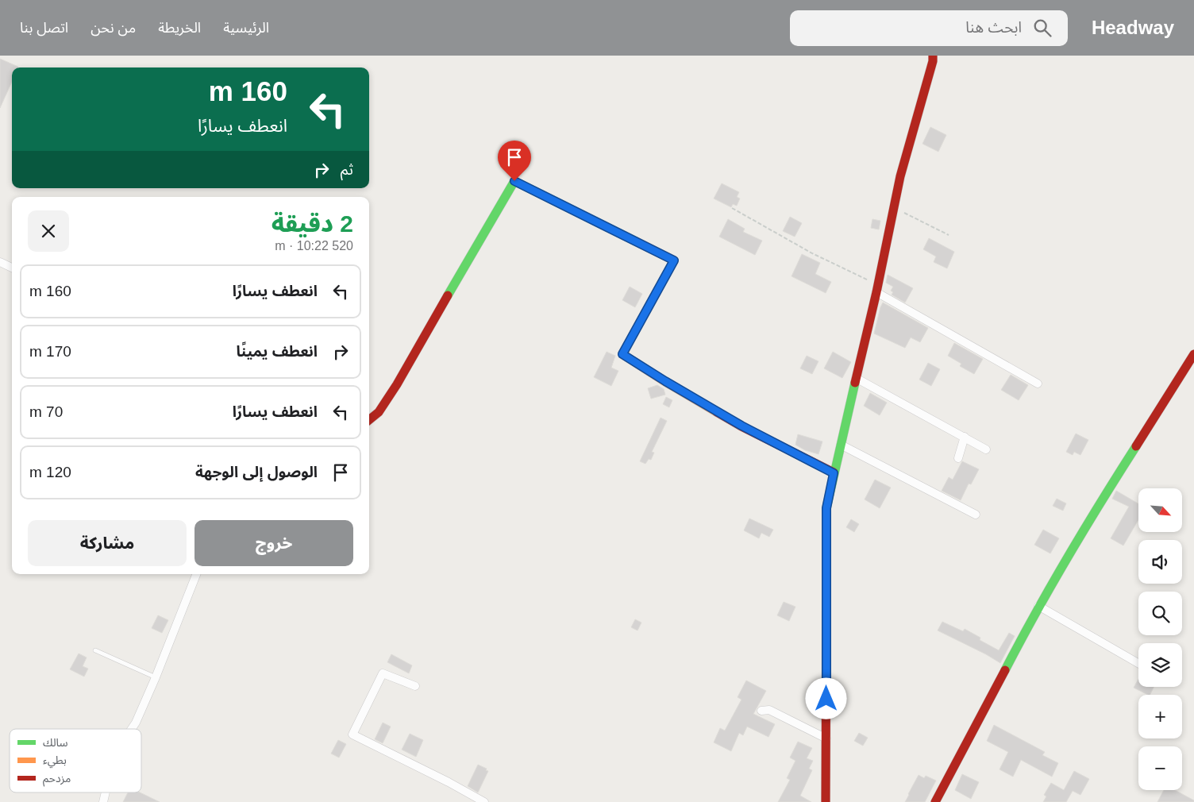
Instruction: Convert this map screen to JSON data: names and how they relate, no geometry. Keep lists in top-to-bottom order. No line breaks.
{"legend":["سالك","بطيء","مزدحم"],"north":"bottom right","page":{"header":"Headway","search":"ابحث هنا","nav":["الرئيسية","الخريطة","من نحن","اتصل بنا"],"turn":["160 m","انعطف يسارًا"],"then":"ثم","heading":["2 دقيقة","520 m · 10:22"],"list":[{"name":"انعطف يسارًا","value":"160 m"},{"name":"انعطف يمينًا","value":"170 m"},{"name":"انعطف يسارًا","value":"70 m"},{"name":"الوصول إلى الوجهة","value":"120 m"}],"map_buttons":["+","−"],"buttons":["خروج","مشاركة"]}}
